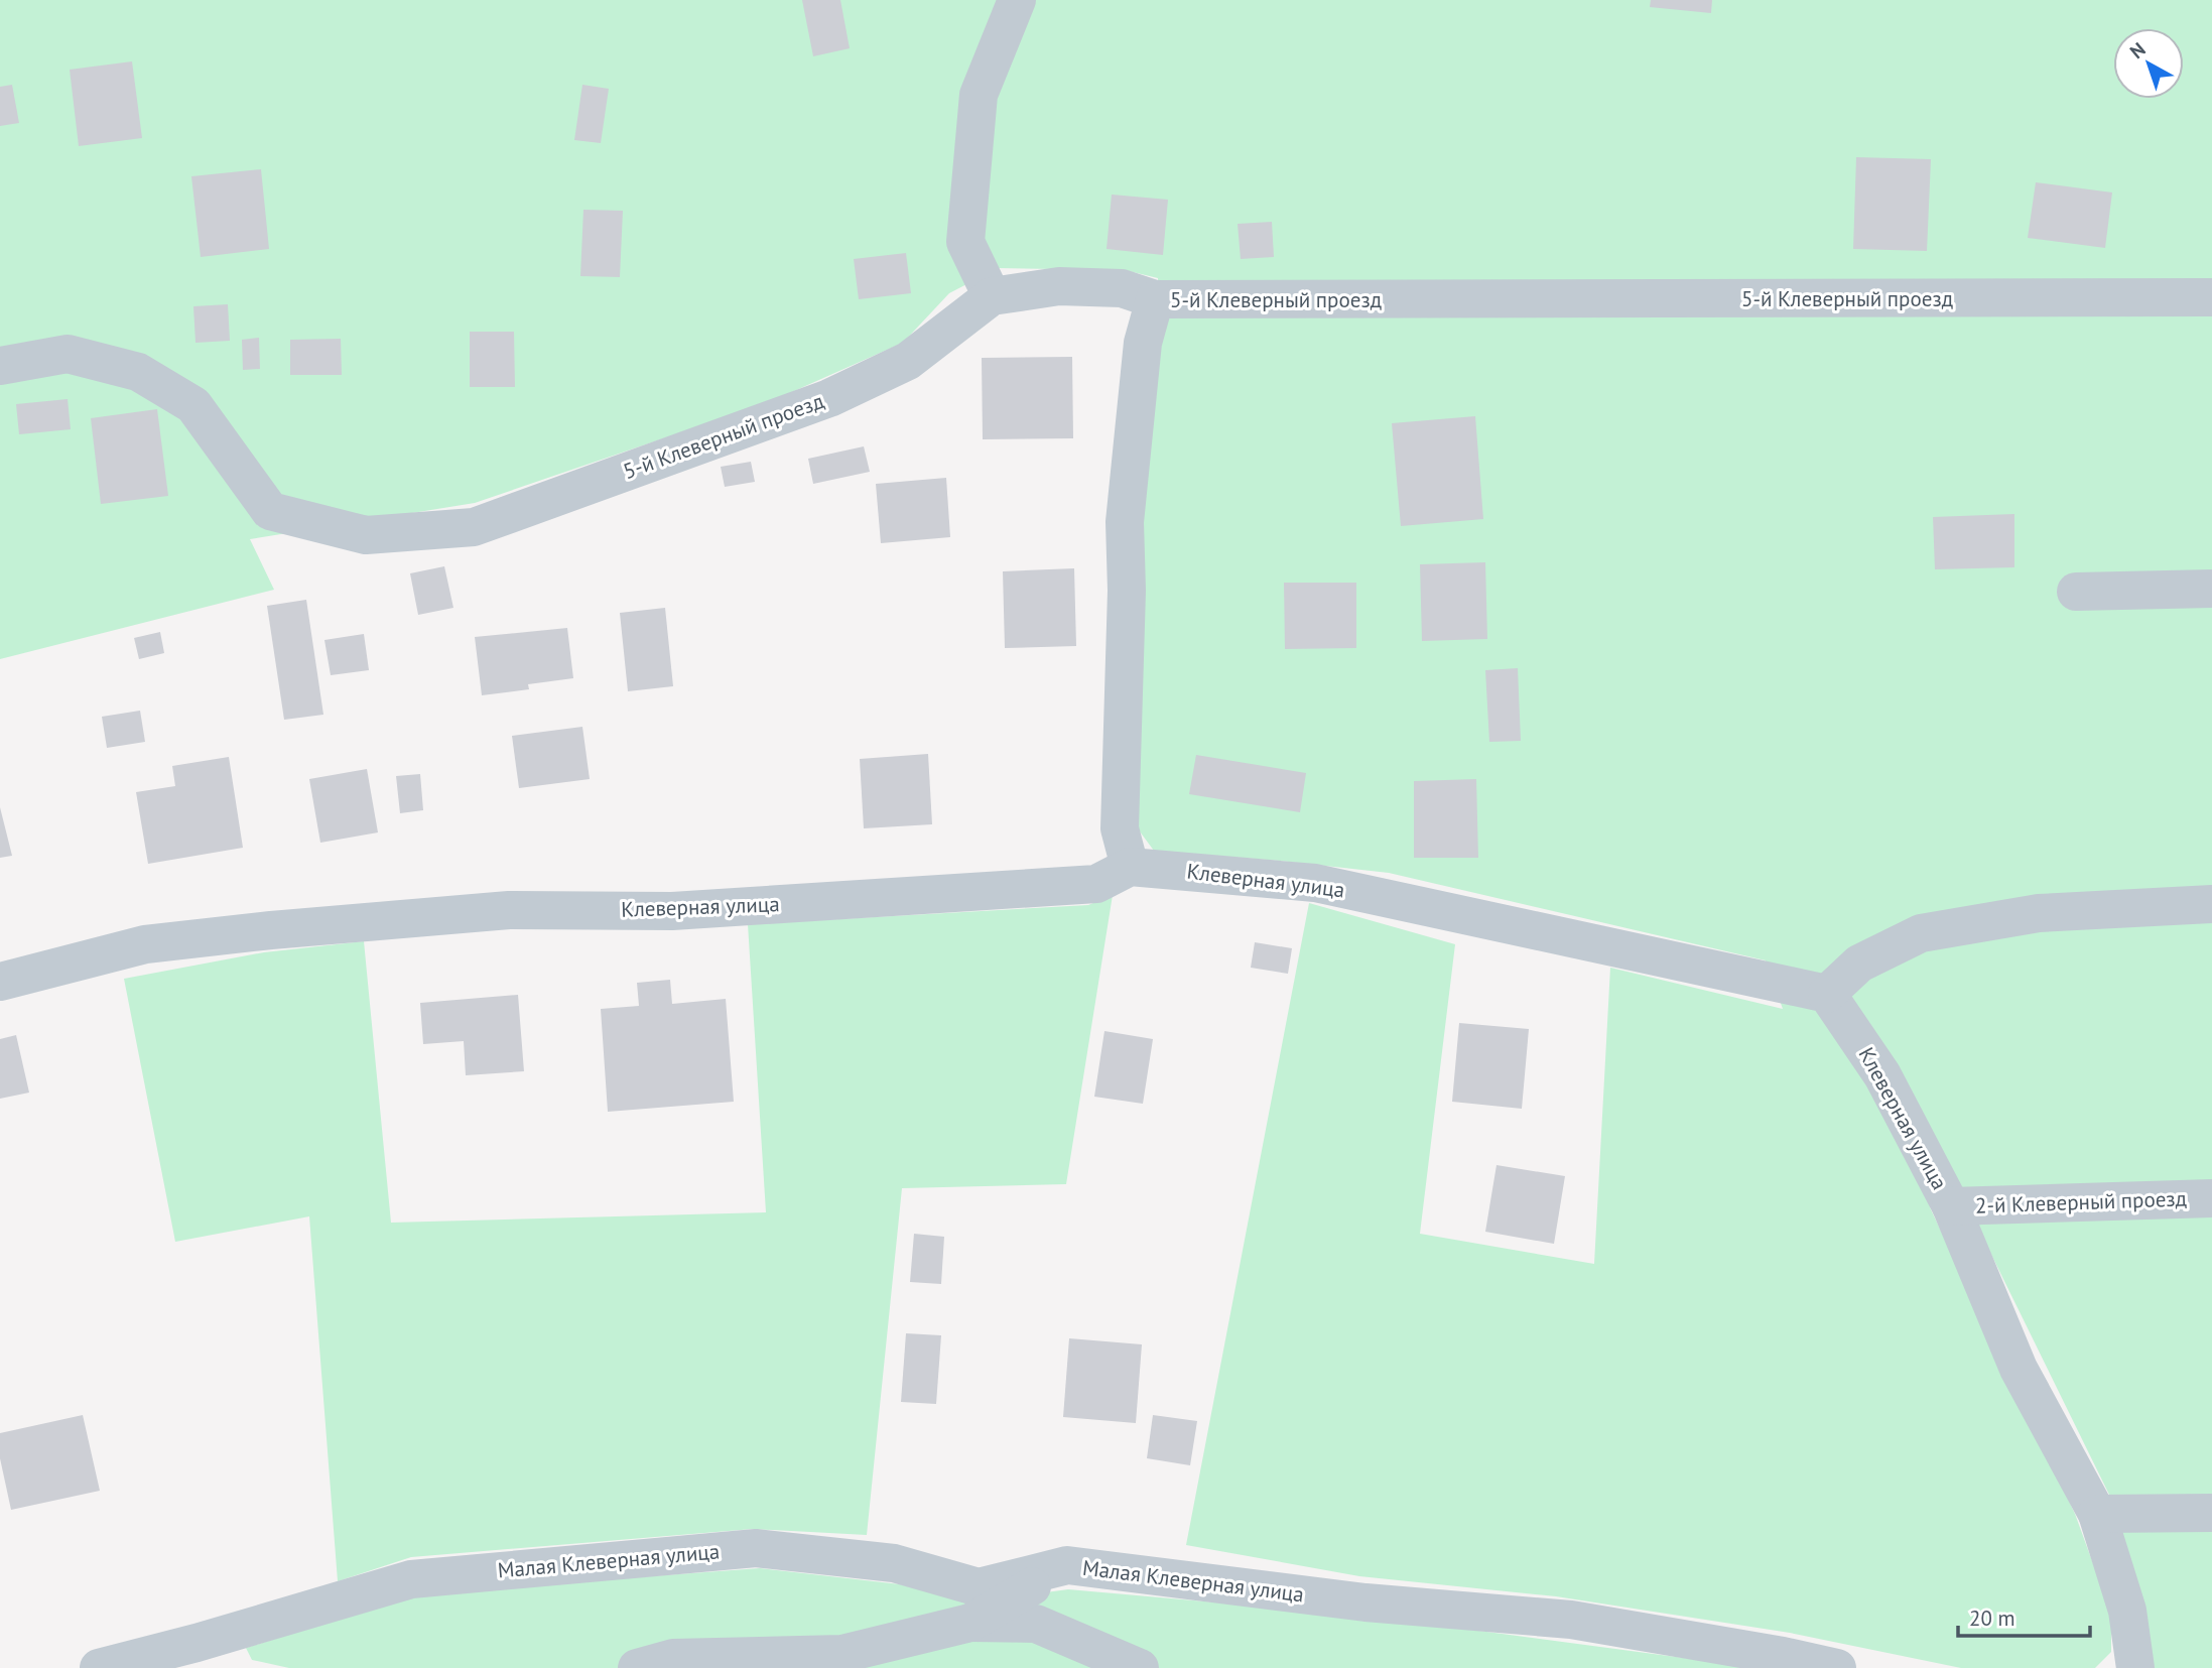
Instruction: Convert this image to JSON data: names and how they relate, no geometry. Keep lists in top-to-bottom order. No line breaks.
{"streets":{"street":["5-й Клеверный проезд","Клеверная улица","2-й Клеверный проезд","Малая Клеверная улица"]},"crossings":[["Клеверная улица","2-й Клеверный проезд"]],"scale_bar":"20 m","north":"top left"}
